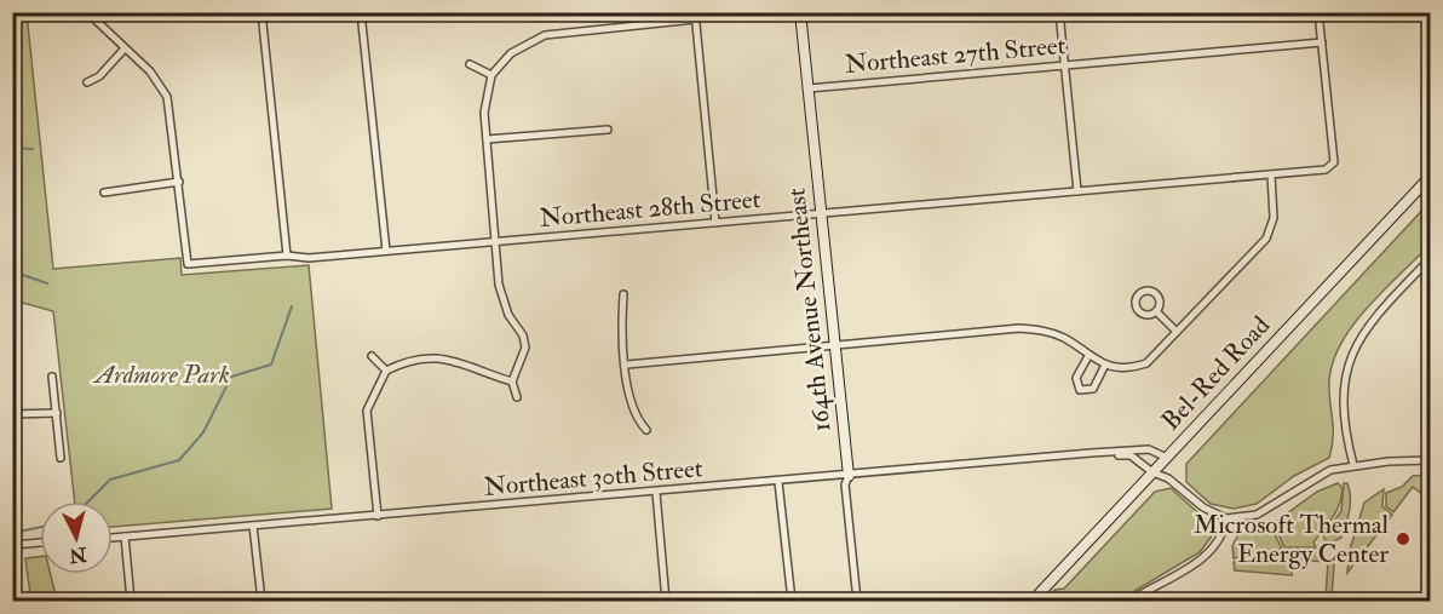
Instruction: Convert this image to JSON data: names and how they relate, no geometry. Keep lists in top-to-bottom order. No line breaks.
{"streets":{"main road":["164th Avenue Northeast","Bel-Red Road"],"street":["Northeast 27th Street","Northeast 28th Street","Northeast 30th Street"]},"crossings":[["Northeast 27th Street","Northeast 28th Street"],["Northeast 27th Street","164th Avenue Northeast"],["Northeast 28th Street","164th Avenue Northeast"],["164th Avenue Northeast","Northeast 30th Street"],["Bel-Red Road","Northeast 30th Street"]],"parks":["Ardmore Park"],"places":["Microsoft Thermal Energy Center"],"north":"bottom"}
